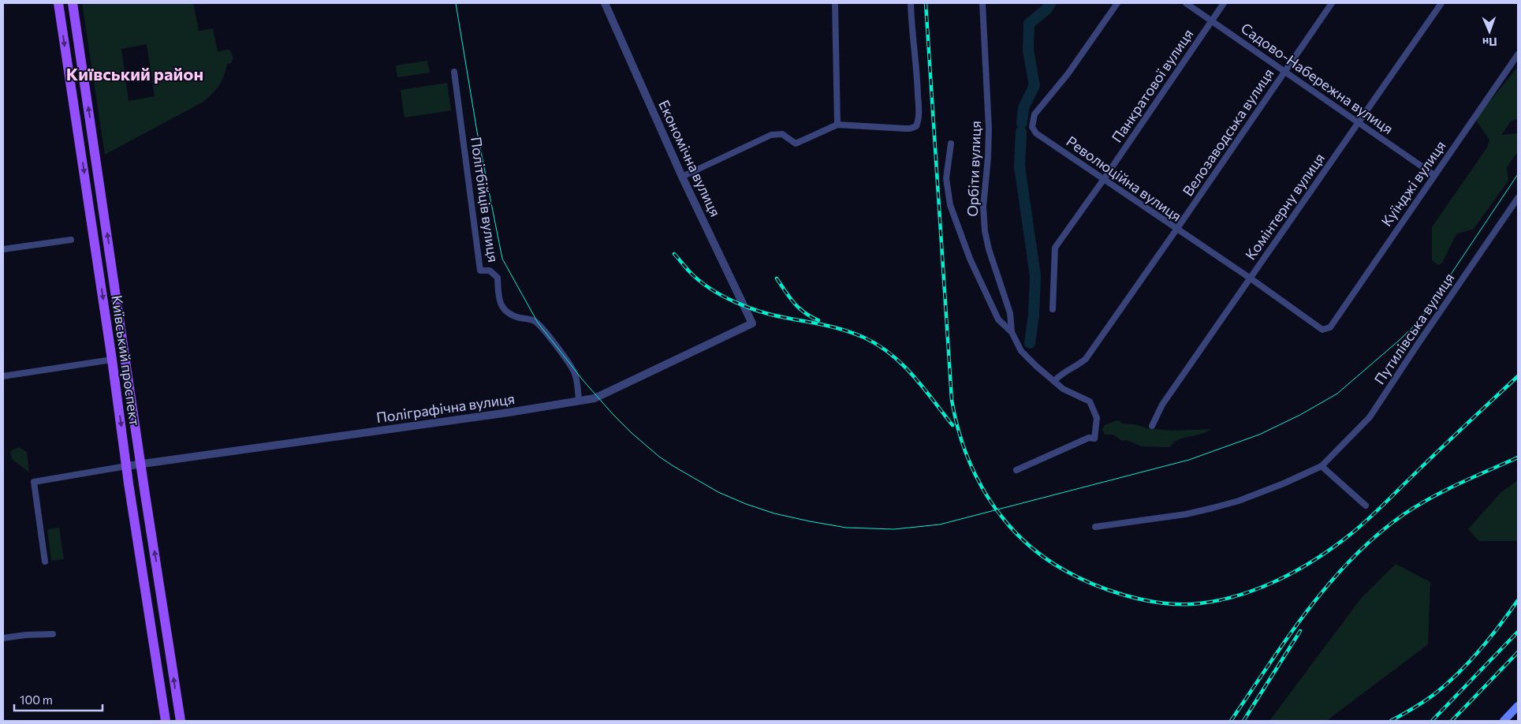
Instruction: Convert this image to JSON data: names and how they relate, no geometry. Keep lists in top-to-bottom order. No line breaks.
{"streets":{"main road":["Київський проспект"],"street":["Садово-Набережна вулиця","Панкратової вулиця","Велозаводська вулиця","Економічна вулиця","Орбіти вулиця","Революційна вулиця","Куїнджі вулиця","Політбійців вулиця","Комінтерну вулиця","Путилівська вулиця","Поліграфічна вулиця"]},"crossings":[["Садово-Набережна вулиця","Панкратової вулиця"],["Садово-Набережна вулиця","Велозаводська вулиця"],["Садово-Набережна вулиця","Куїнджі вулиця"],["Садово-Набережна вулиця","Комінтерну вулиця"],["Панкратової вулиця","Революційна вулиця"],["Велозаводська вулиця","Революційна вулиця"],["Економічна вулиця","Поліграфічна вулиця"],["Революційна вулиця","Куїнджі вулиця"],["Революційна вулиця","Комінтерну вулиця"],["Політбійців вулиця","Поліграфічна вулиця"],["Київський проспект","Поліграфічна вулиця"]],"districts":["Київський район"],"scale_bar":"100 m","north":"bottom"}
